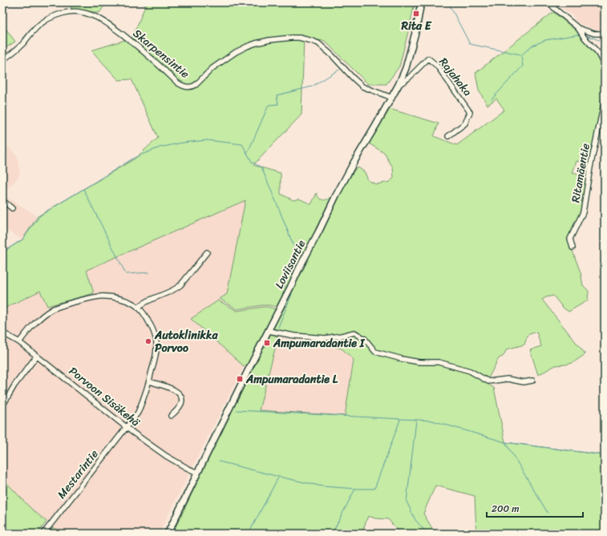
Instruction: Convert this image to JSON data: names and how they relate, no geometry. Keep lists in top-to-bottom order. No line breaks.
{"streets":{"main road":["Loviisantie"],"street":["Skarpensintie","Rajahaka","Ritamäentie","Porvoon Sisäkehä","Mestarintie"]},"crossings":[["Skarpensintie","Loviisantie"],["Rajahaka","Loviisantie"],["Loviisantie","Porvoon Sisäkehä"],["Porvoon Sisäkehä","Mestarintie"]],"places":{"transit":["Rita E","Ampumaradantie I","Ampumaradantie L"],"other":["Autoklinikka Porvoo"]},"scale_bar":"200 m"}
